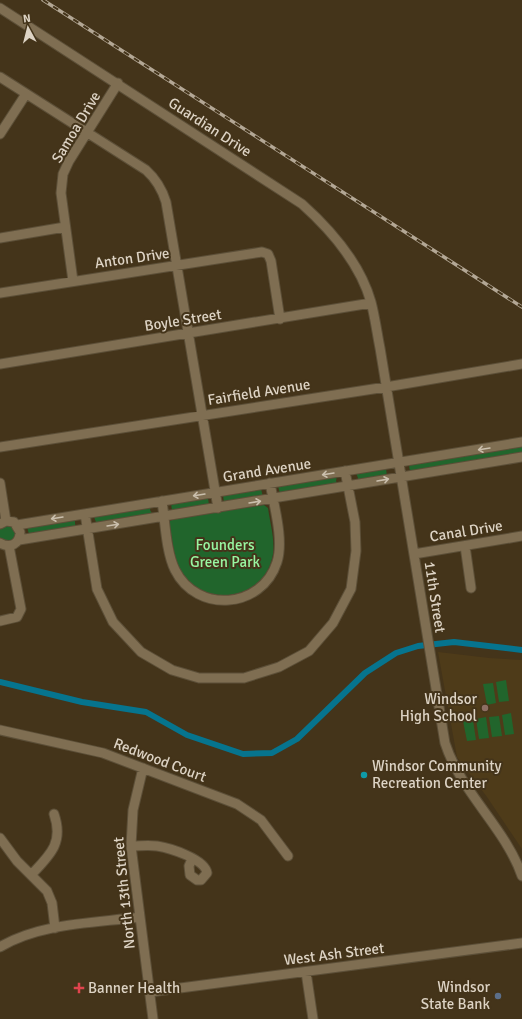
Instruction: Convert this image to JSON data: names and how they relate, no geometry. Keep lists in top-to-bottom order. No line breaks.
{"streets":{"street":["Samoa Drive","Guardian Drive","Anton Drive","Boyle Street","Fairfield Avenue","Grand Avenue","Canal Drive","11th Street","Redwood Court","North 13th Street","West Ash Street"]},"crossings":[["Samoa Drive","Guardian Drive"],["Samoa Drive","Anton Drive"],["Guardian Drive","Boyle Street"],["Guardian Drive","11th Street"],["Anton Drive","Boyle Street"],["Boyle Street","11th Street"],["Fairfield Avenue","11th Street"],["Grand Avenue","11th Street"],["Canal Drive","11th Street"],["Redwood Court","North 13th Street"],["North 13th Street","West Ash Street"]],"parks":["Founders Green Park"],"places":{"other":["Windsor High School","Windsor Community Recreation Center","Windsor State Bank"],"health":["Banner Health"]},"north":"top"}
